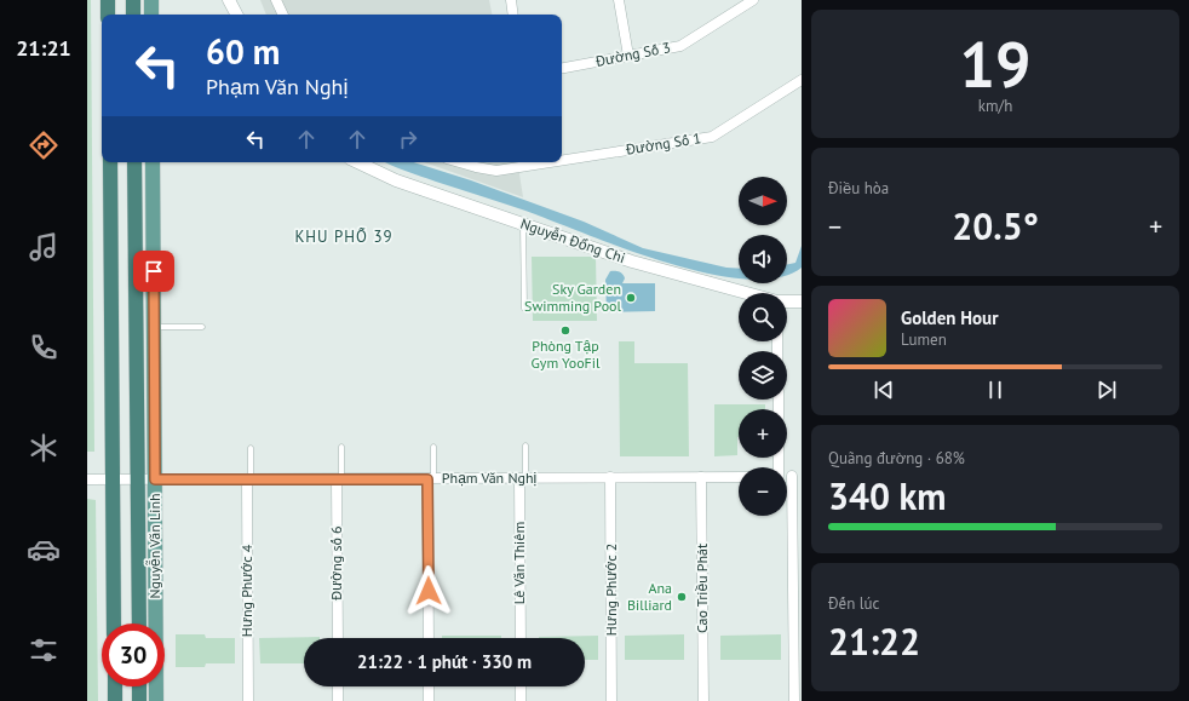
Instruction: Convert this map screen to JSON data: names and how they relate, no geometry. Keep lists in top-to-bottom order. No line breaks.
{"streets":{"highway":["Nguyễn Văn Linh"],"street":["Đường Số 3","Đường Số 1","Nguyễn Đổng Chi","Phạm Văn Nghị","Đường số 6","Lê Văn Thiêm","Cao Triều Phát","Hưng Phước 2","Hưng Phước 4"]},"crossings":[["Phạm Văn Nghị","Nguyễn Văn Linh"],["Phạm Văn Nghị","Đường số 6"],["Phạm Văn Nghị","Lê Văn Thiêm"],["Phạm Văn Nghị","Cao Triều Phát"],["Phạm Văn Nghị","Hưng Phước 2"],["Phạm Văn Nghị","Hưng Phước 4"]],"districts":["KHU PHỐ 39"],"places":["Sky Garden Swimming Pool","Phòng Tập Gym YooFil","Ana Billiard"],"north":"right","page":{"tabs":"21:21","tile":[["19","km/h"],"Điều hòa",["Quãng đường · 68%","340 km"],["Đến lúc","21:22"]],"turn":["60 m","Phạm Văn Nghị"],"map_buttons":["+","−"],"heat":["−","20.5°","+"],"song":["Golden Hour","Lumen"],"limit":"30","trip":"21:22 · 1 phút · 330 m"}}
